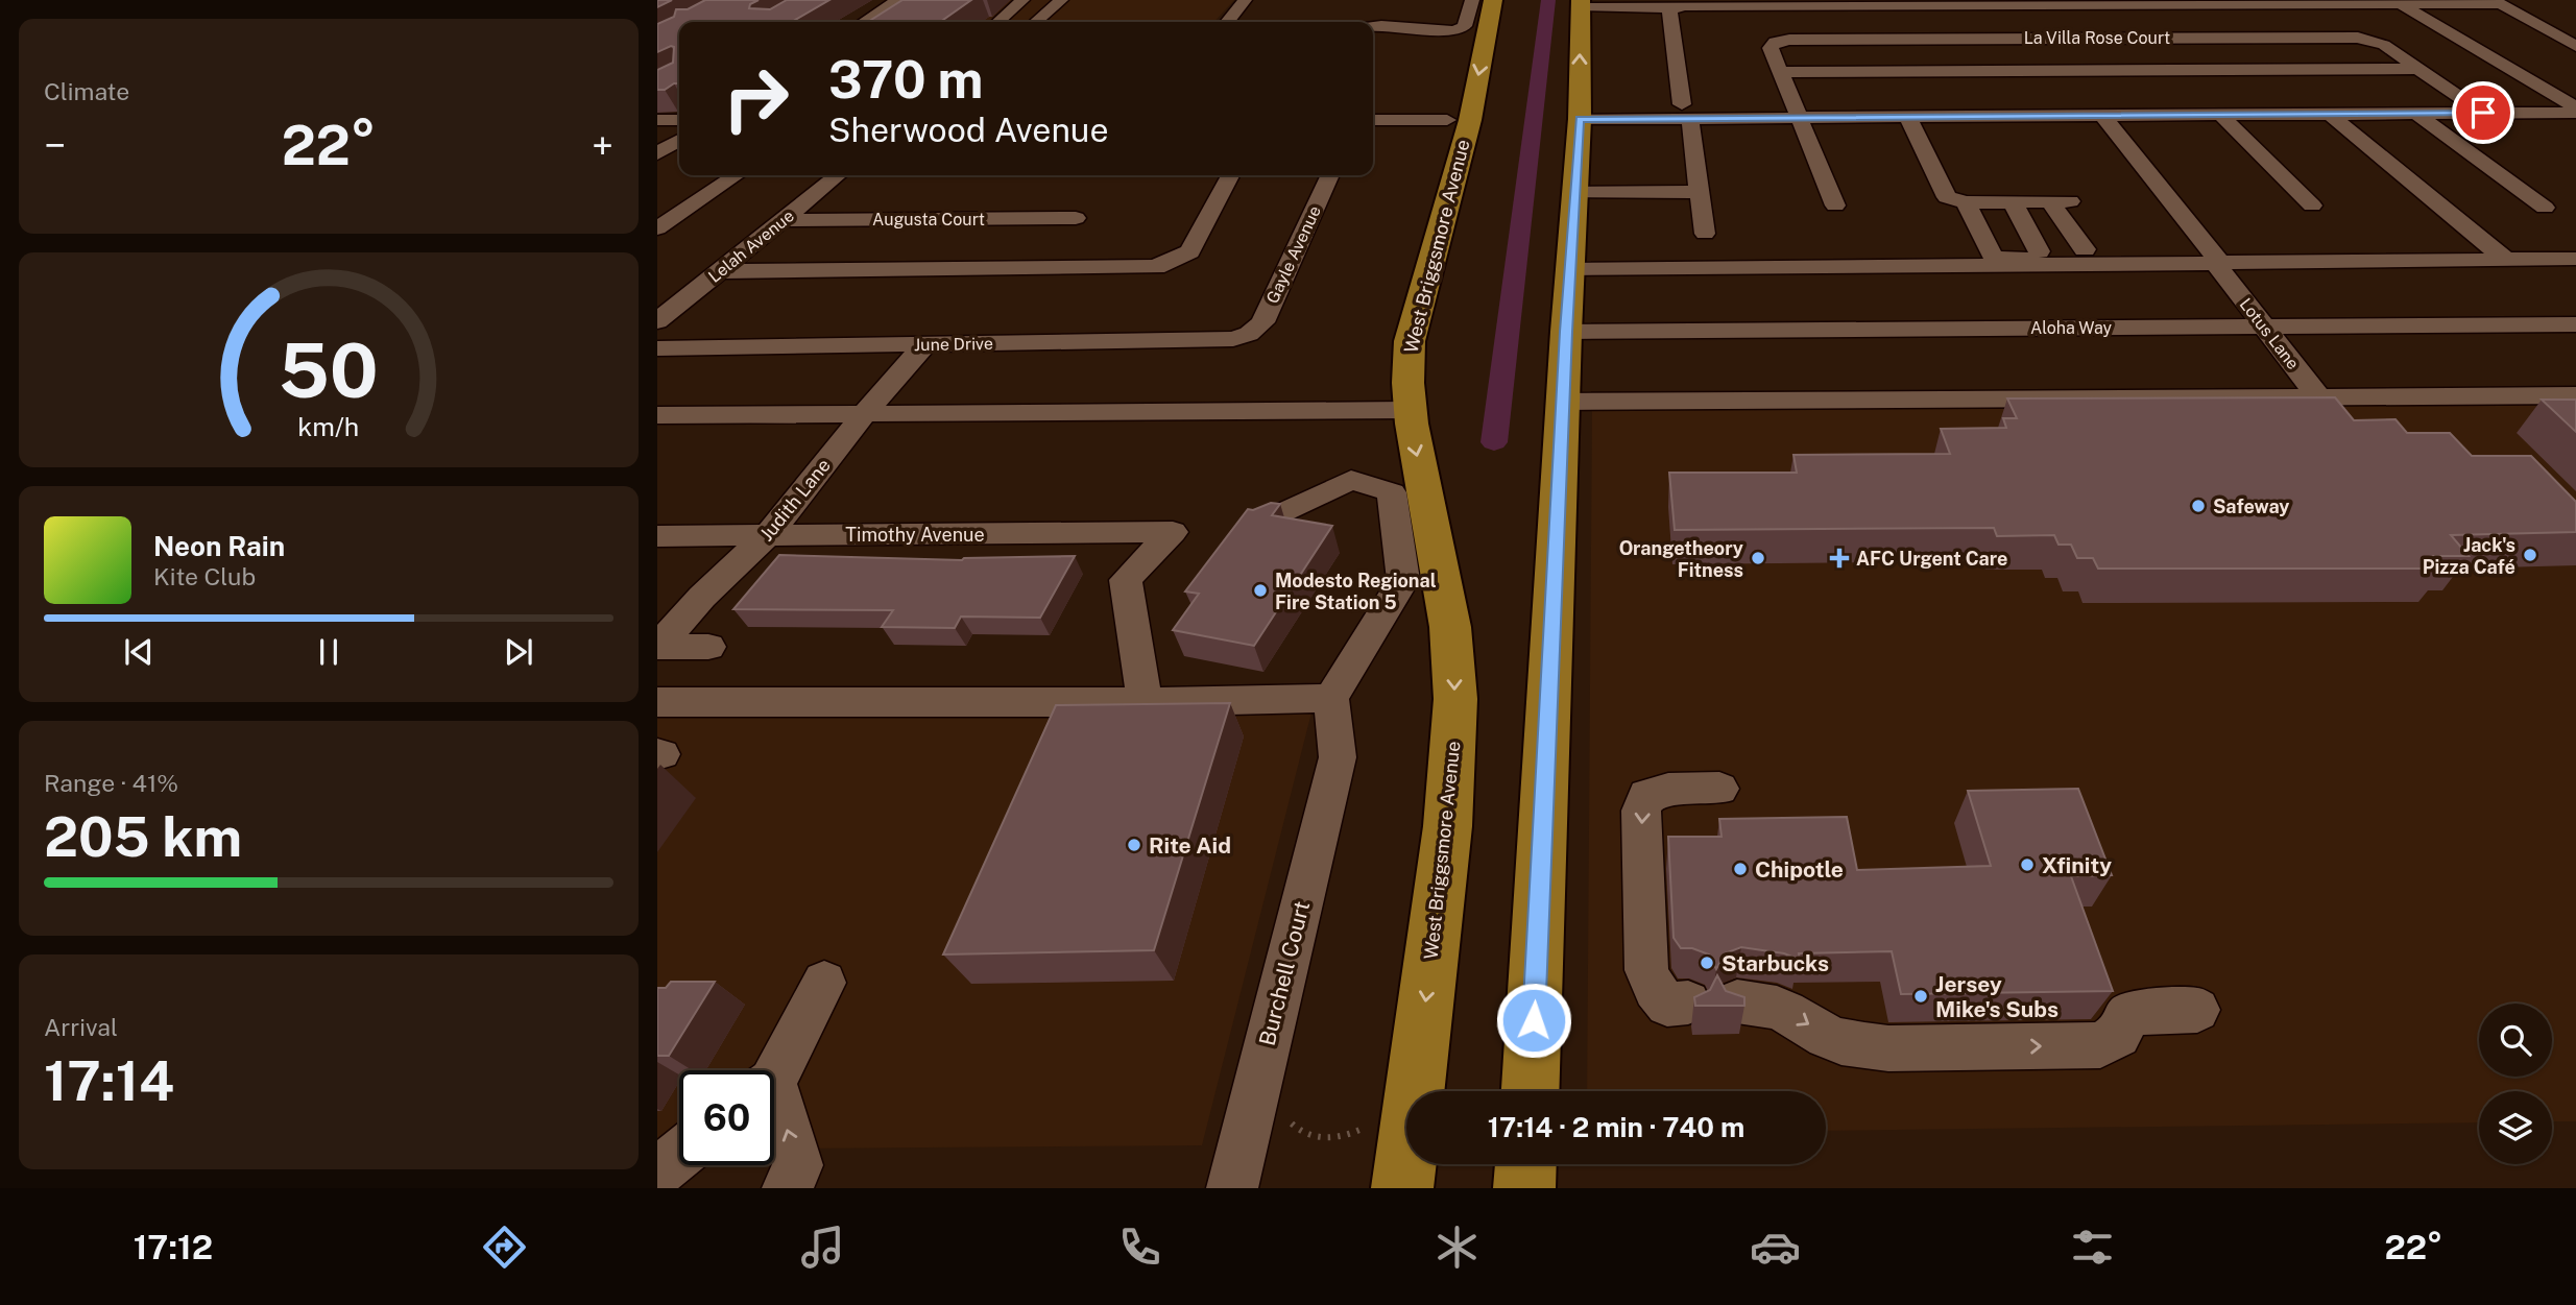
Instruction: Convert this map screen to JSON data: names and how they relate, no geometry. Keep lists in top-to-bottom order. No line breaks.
{"streets":{"main road":["West Briggsmore Avenue"],"street":["La Villa Rose Court","Augusta Court","Lelah Avenue","Gayle Avenue","Aloha Way","Lotus Lane","June Drive","Judith Lane","Timothy Avenue","Burchell Court"]},"crossings":[["Augusta Court","Lelah Avenue"],["Gayle Avenue","June Drive"],["Aloha Way","Lotus Lane"],["June Drive","Judith Lane"],["Judith Lane","Timothy Avenue"]],"places":{"other":["Safeway","Jack's Pizza Café","Orangetheory Fitness","Modesto Regional Fire Station 5","Rite Aid","Xfinity","Chipotle","Starbucks","Jersey Mike's Subs"],"health":["AFC Urgent Care"]},"page":{"tile":["Climate",["Range · 41%","205 km"],["Arrival","17:14"]],"turn":["370 m","Sherwood Avenue"],"heat":["−","22°","+"],"song":["Neon Rain","Kite Club"],"limit":"60","trip":"17:14 · 2 min · 740 m","tabs":["17:12","22°"],"gauge":["50","km/h"]}}
